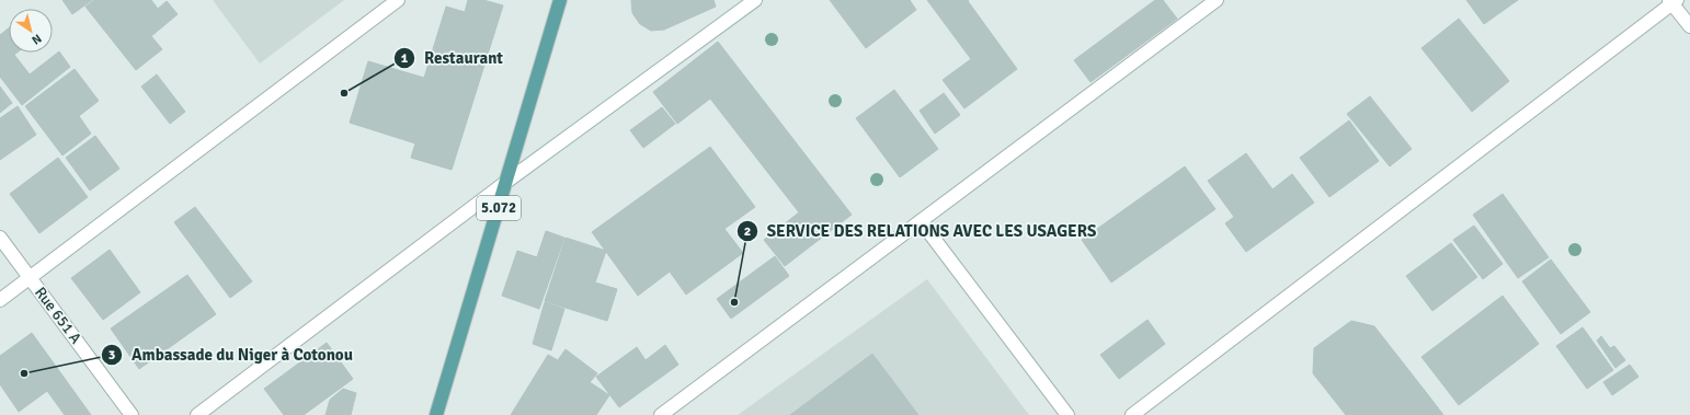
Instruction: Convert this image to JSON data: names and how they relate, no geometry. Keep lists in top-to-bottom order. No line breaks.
{"streets":{"main road":["5.072"],"street":["Rue 651 A"]},"places":["Restaurant","SERVICE DES RELATIONS AVEC LES USAGERS","Ambassade du Niger à Cotonou"],"north":"bottom right"}
